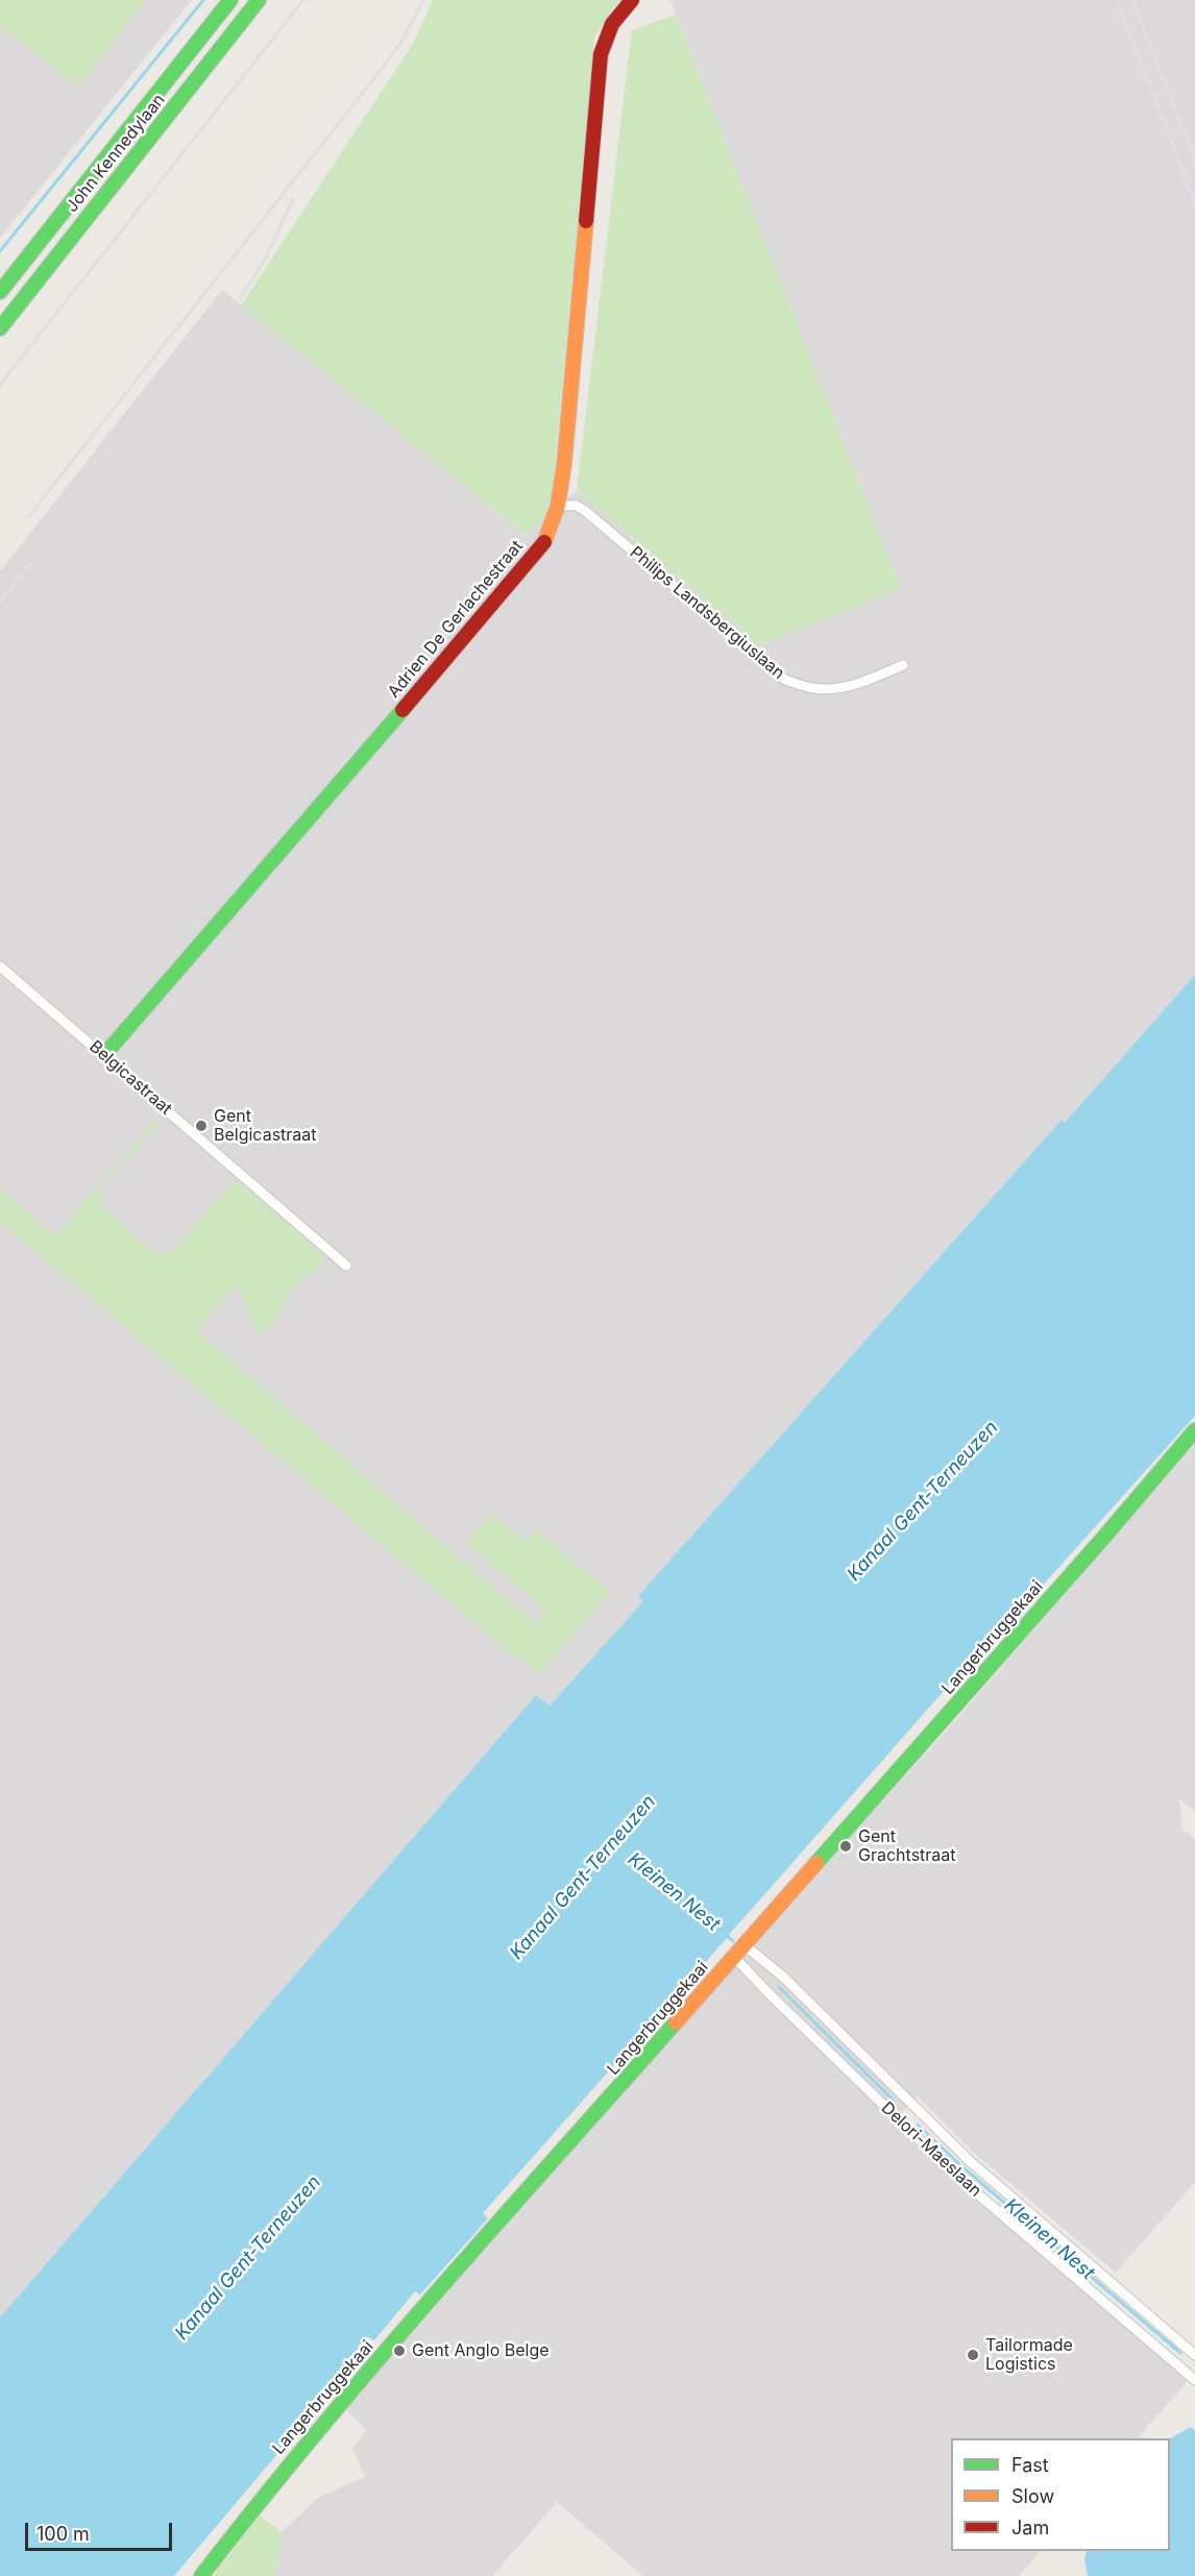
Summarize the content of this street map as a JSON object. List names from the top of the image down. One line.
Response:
{"streets":{"main road":["John Kennedylaan","Adrien De Gerlachestraat","Langerbruggekaai"],"street":["Philips Landsbergiuslaan","Belgicastraat","Delori-Maeslaan"]},"crossings":[["Philips Landsbergiuslaan","Adrien De Gerlachestraat"],["Adrien De Gerlachestraat","Belgicastraat"],["Langerbruggekaai","Delori-Maeslaan"]],"water":["Kanaal Gent-Terneuzen","Kleinen Nest"],"places":["Gent Belgicastraat","Gent Grachtstraat","Gent Anglo Belge","Tailormade Logistics"],"legend":["Fast","Slow","Jam"],"scale_bar":"100 m"}
